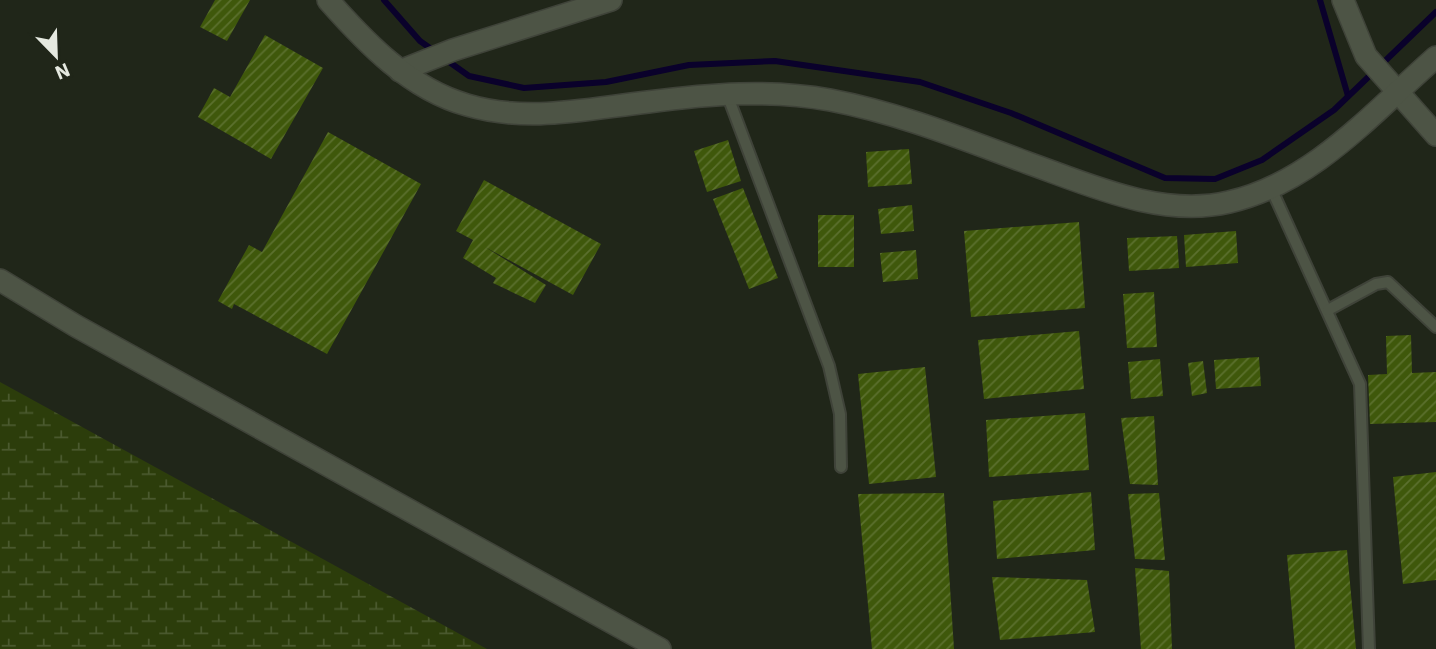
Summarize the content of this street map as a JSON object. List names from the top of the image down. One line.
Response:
{"north":"bottom right"}
